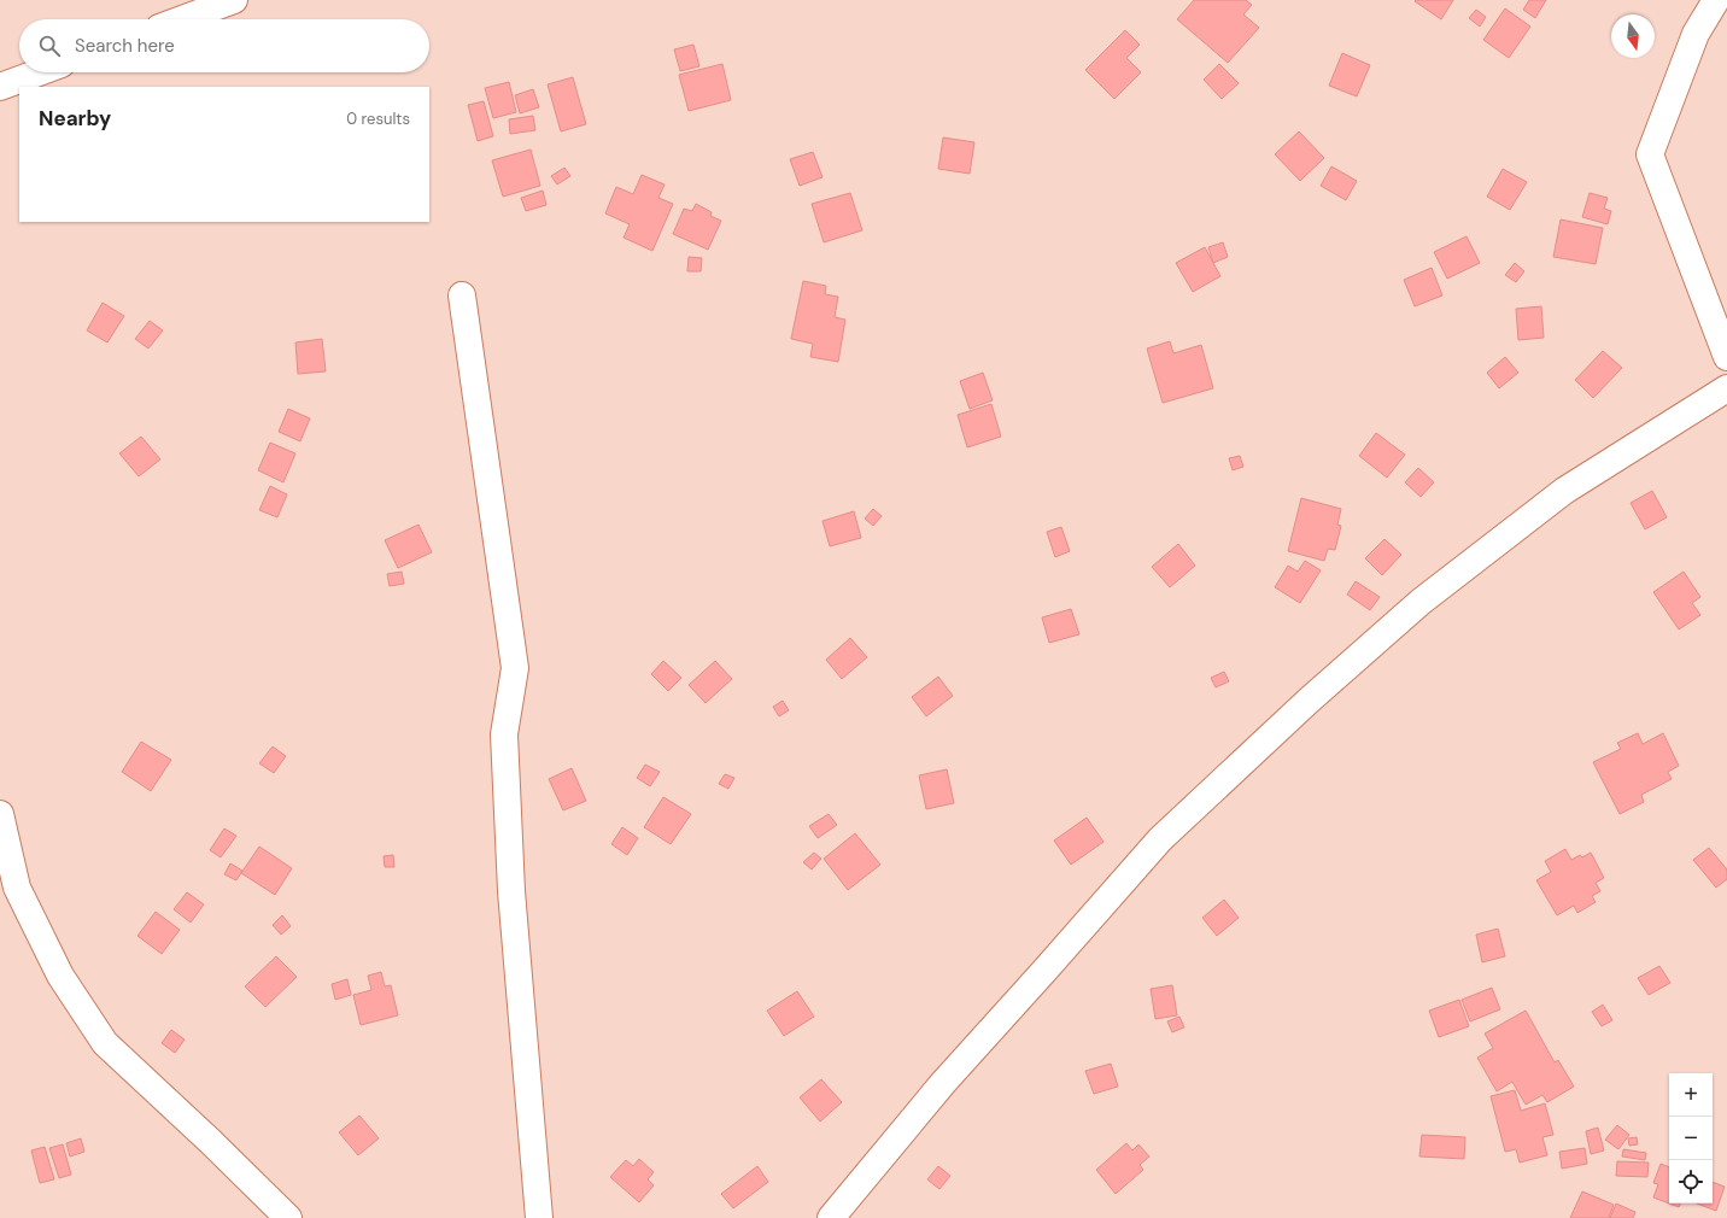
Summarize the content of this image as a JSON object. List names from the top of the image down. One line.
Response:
{"north":"bottom","page":{"search":"Search here","heading":["Nearby","0 results"],"map_buttons":["+","−"]}}
